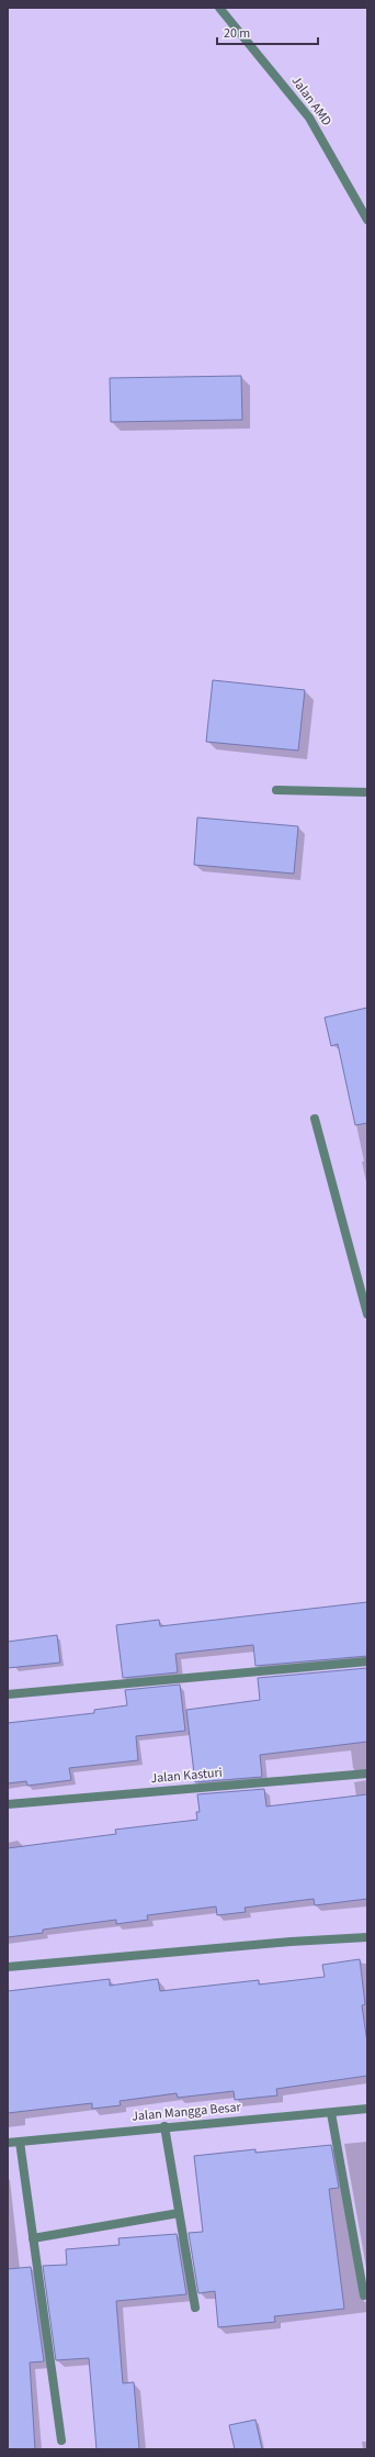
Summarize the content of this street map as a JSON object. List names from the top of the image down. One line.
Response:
{"streets":{"street":["Jalan AMD","Jalan Kasturi","Jalan Mangga Besar"]},"scale_bar":"20 m"}
